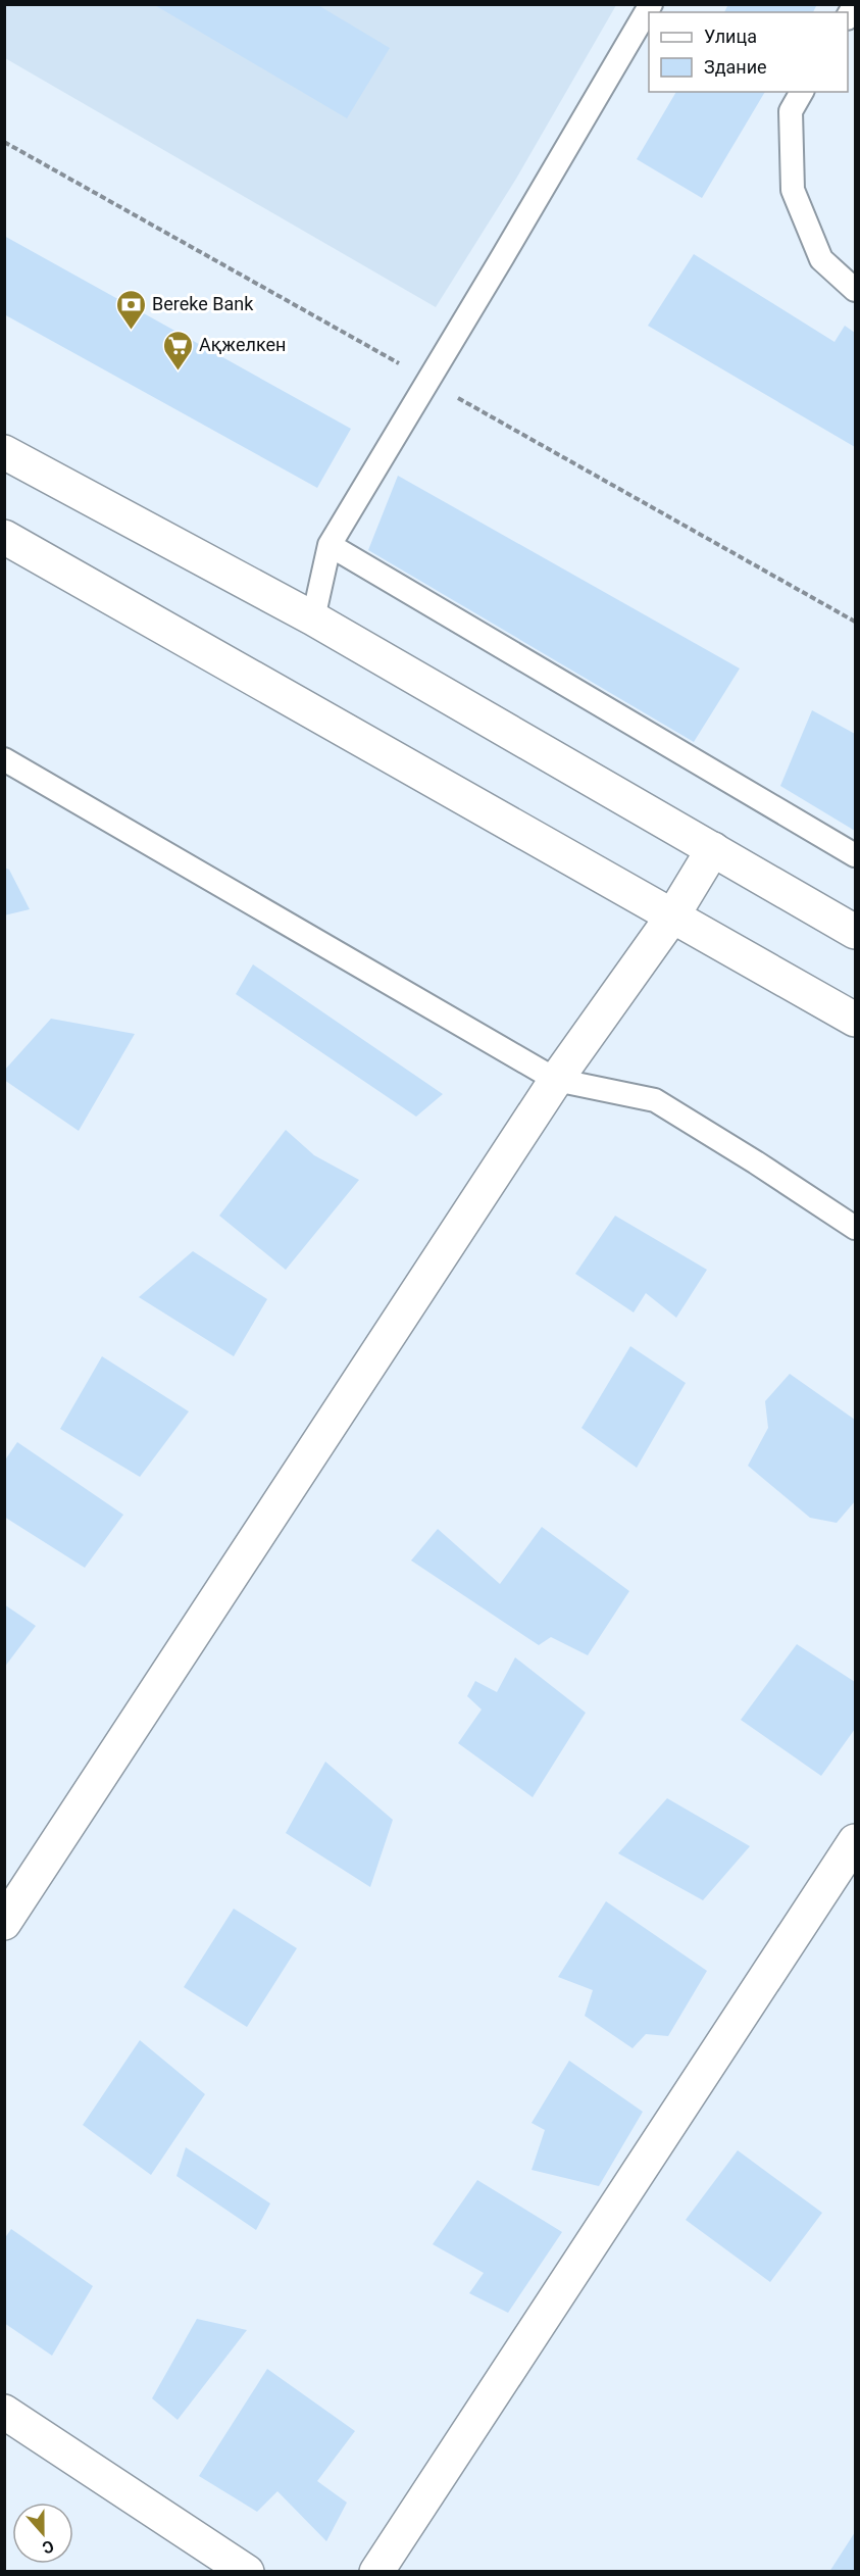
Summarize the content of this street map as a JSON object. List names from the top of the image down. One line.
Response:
{"places":{"bank":["Bereke Bank"],"supermarket":["Ақжелкен"]},"legend":["Улица","Здание"],"north":"bottom"}
